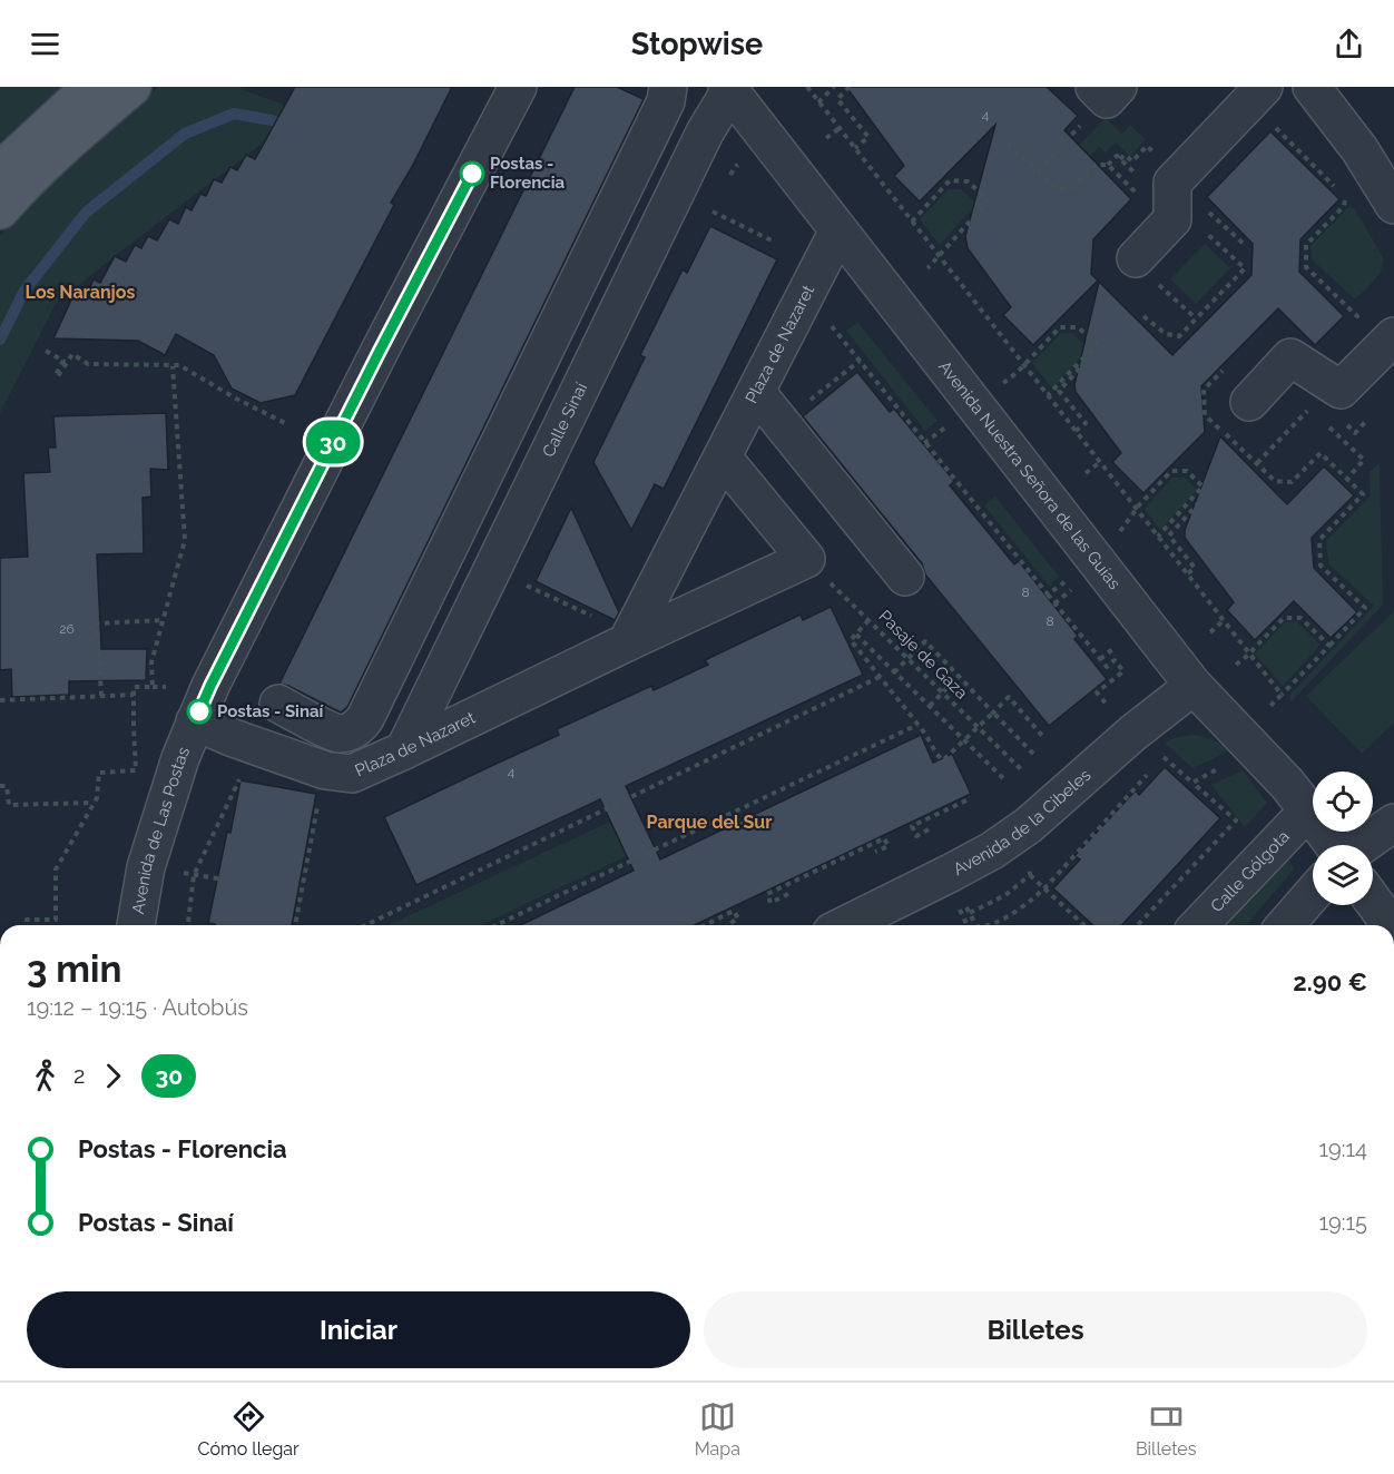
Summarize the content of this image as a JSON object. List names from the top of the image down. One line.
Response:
{"streets":{"street":["Plaza de Nazaret","Calle Sinaí","Avenida Nuestra Señora de las Guías","Avenida de la Cibeles","Avenida de Las Postas","Calle Gólgota"],"path":["Pasaje de Gaza"]},"crossings":[["Plaza de Nazaret","Calle Sinaí"],["Plaza de Nazaret","Avenida Nuestra Señora de las Guías"],["Plaza de Nazaret","Pasaje de Gaza"],["Plaza de Nazaret","Avenida de Las Postas"],["Calle Sinaí","Avenida Nuestra Señora de las Guías"],["Avenida Nuestra Señora de las Guías","Avenida de la Cibeles"],["Avenida Nuestra Señora de las Guías","Calle Gólgota"]],"districts":["Los Naranjos","Parque del Sur"],"places":["Postas - Florencia","Postas - Sinaí"],"lines":["bus line 30"],"house_numbers":["4","8","8","26","4"],"page":{"header":"Stopwise","on_map":"30","heading":["3 min","19:12 – 19:15 · Autobús","2.90 €"],"legs":["2","30"],"list":[{"name":"Postas - Florencia","value":"19:14"},{"name":"Postas - Sinaí","value":"19:15"}],"buttons":["Iniciar","Billetes"],"tabs":["Cómo llegar","Mapa","Billetes"]}}
